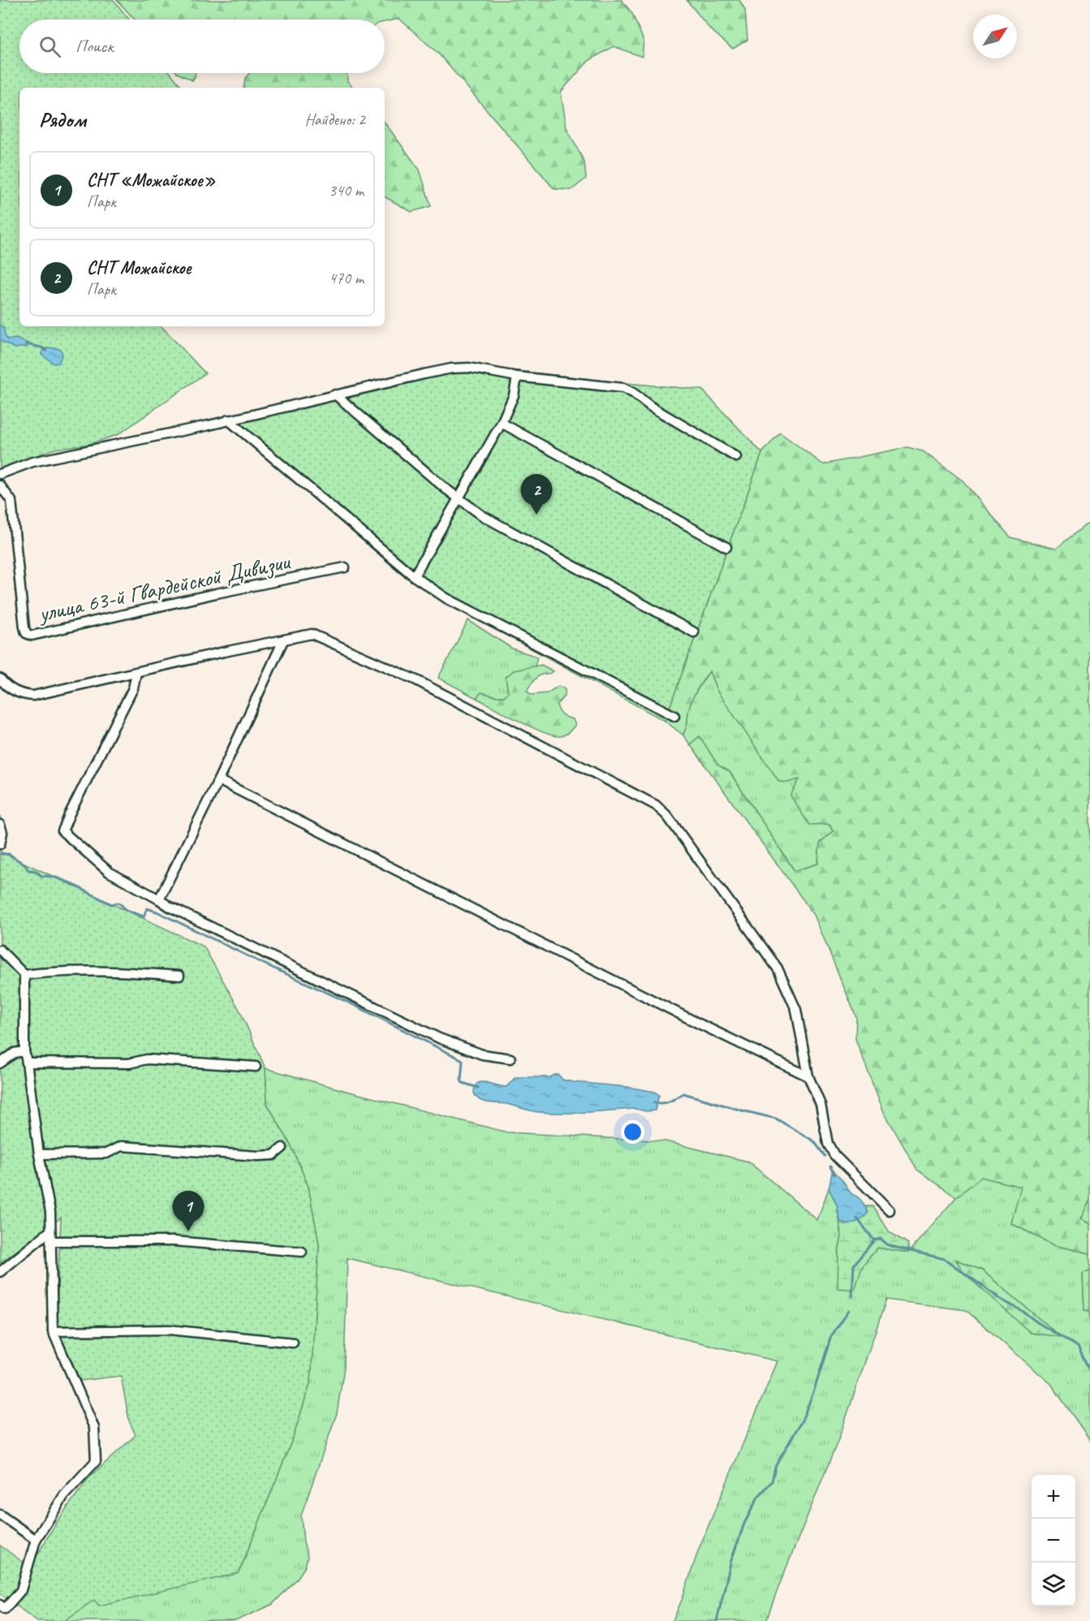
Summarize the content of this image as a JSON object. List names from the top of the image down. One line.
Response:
{"streets":{"street":["улица 63-й Гвардейской Дивизии"]},"north":"top right","page":{"search":"Поиск","heading":["Рядом","Найдено: 2"],"list":[{"mark":"1","name":"СНТ «Можайское»","note":"Парк","value":"340 m"},{"mark":"2","name":"СНТ Можайское","note":"Парк","value":"470 m"}],"pins":["2","1"],"map_buttons":["+","−"]}}
